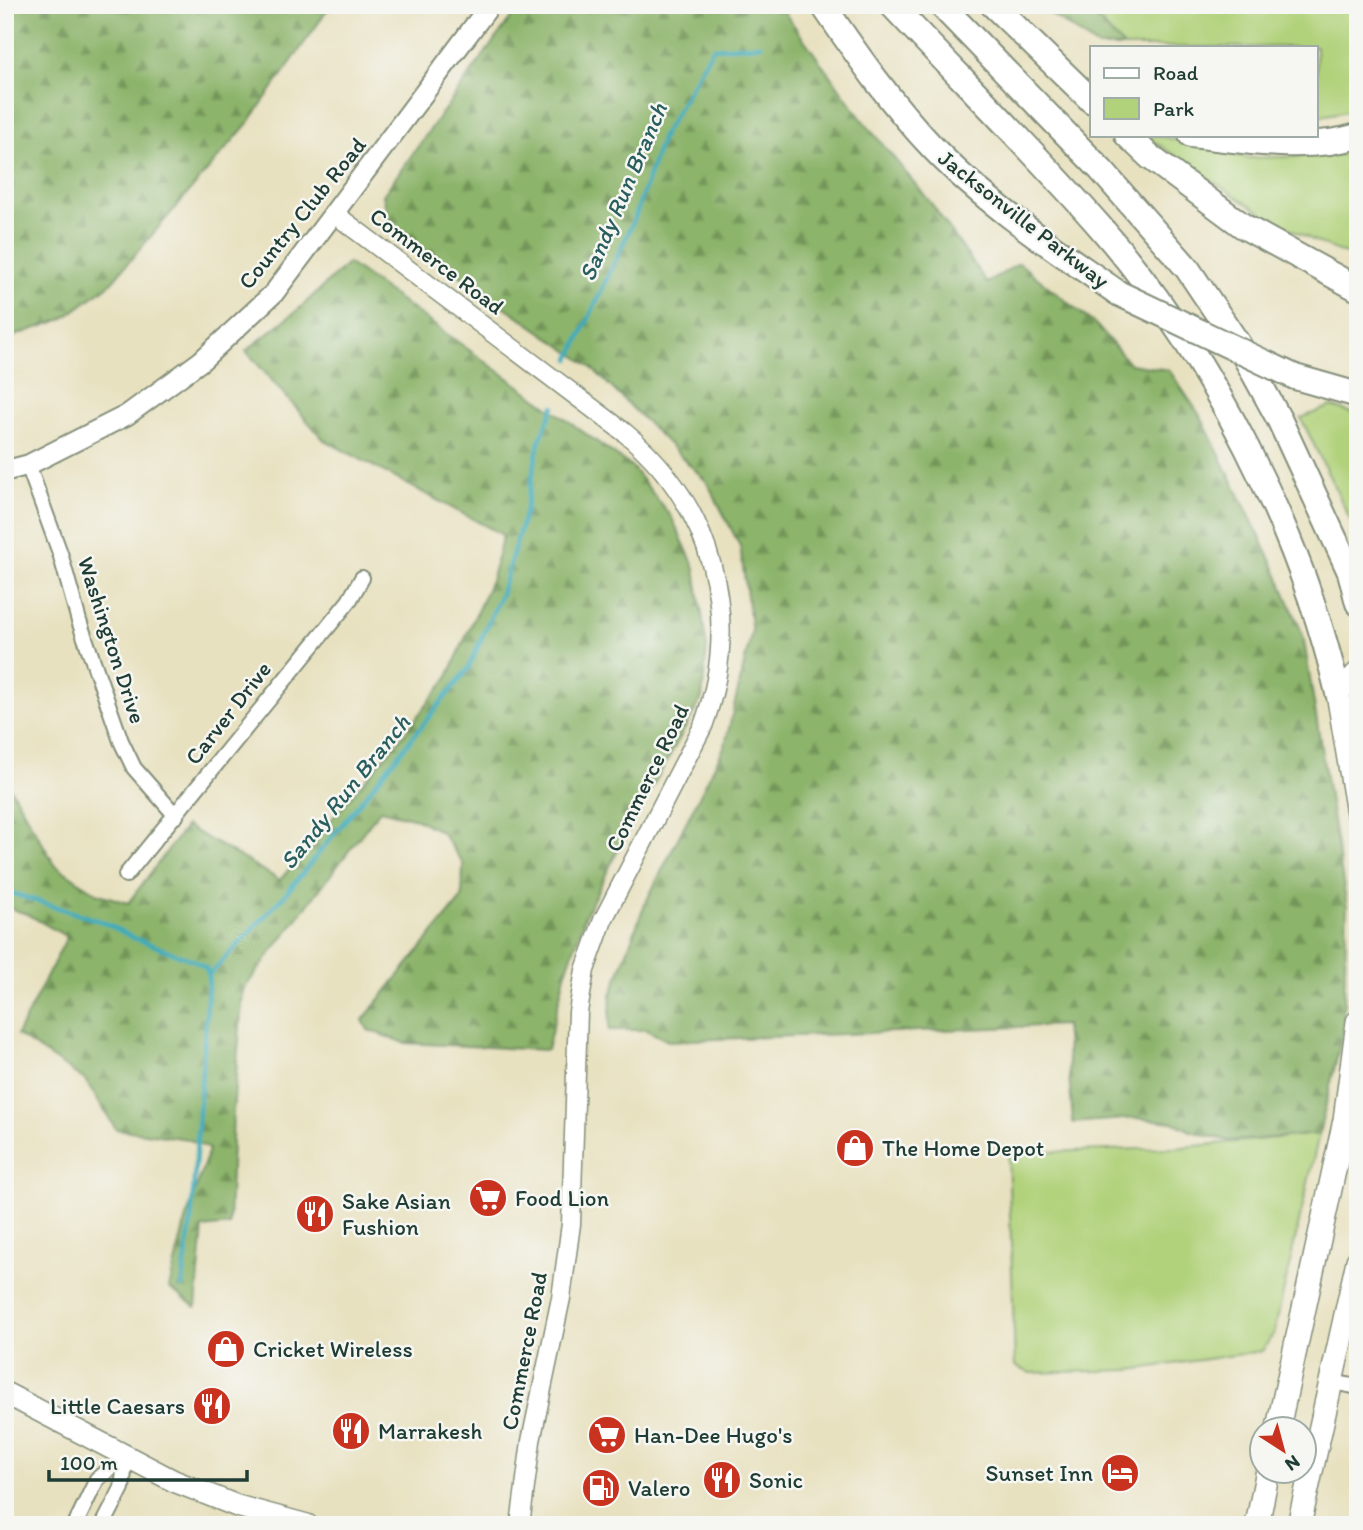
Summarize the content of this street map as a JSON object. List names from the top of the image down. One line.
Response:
{"streets":{"highway":["Jacksonville Parkway"],"main road":["Country Club Road"],"street":["Commerce Road","Washington Drive","Carver Drive"]},"crossings":[["Country Club Road","Commerce Road"],["Country Club Road","Washington Drive"],["Washington Drive","Carver Drive"]],"water":["Sandy Run Branch"],"places":{"shop":["The Home Depot","Cricket Wireless"],"supermarket":["Food Lion","Han-Dee Hugo's"],"restaurant":["Sake Asian Fushion","Little Caesars","Marrakesh","Sonic"],"hotel":["Sunset Inn"],"fuel station":["Valero"]},"legend":["Road","Park"],"scale_bar":"100 m","north":"bottom right"}
